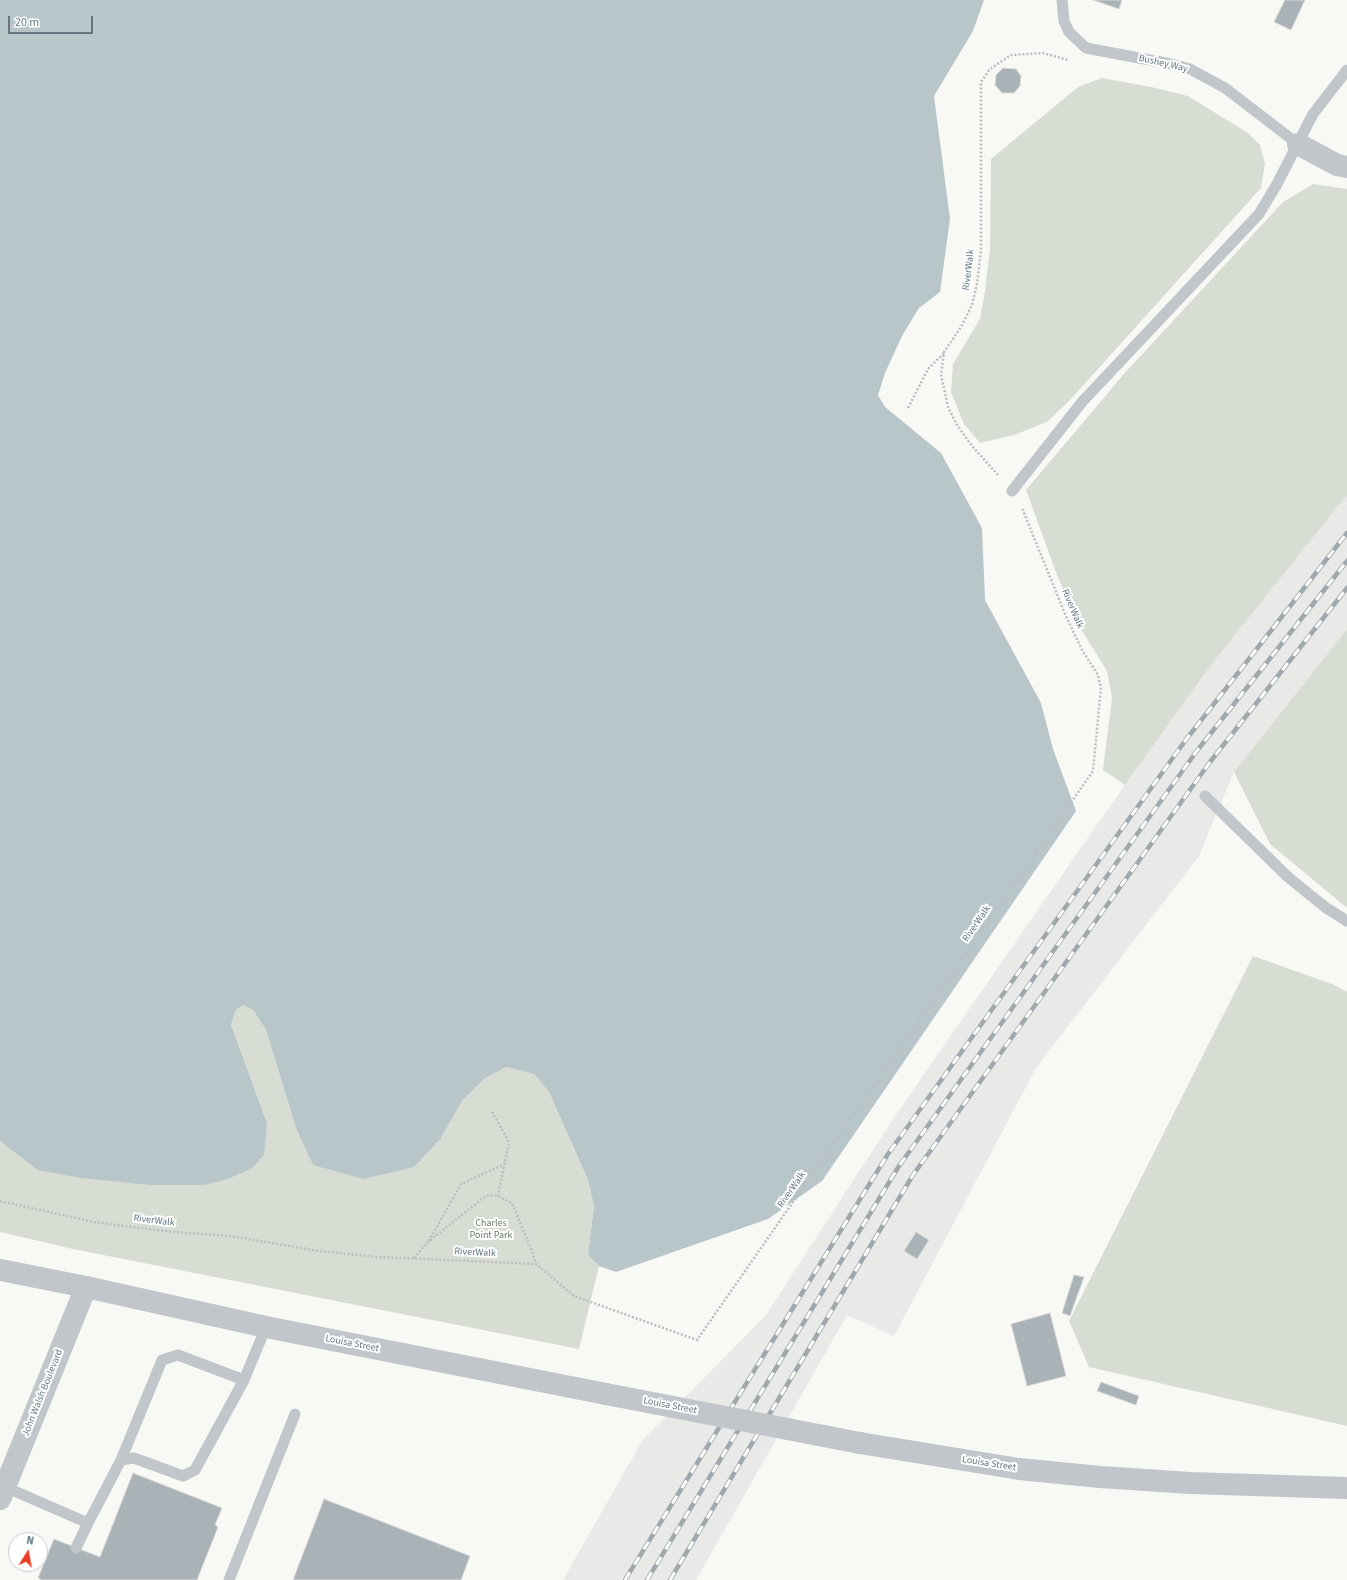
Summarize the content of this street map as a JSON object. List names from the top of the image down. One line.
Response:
{"streets":{"street":["Louisa Street","John Walsh Boulevard"],"lane":["Bushey Way"],"path":["RiverWalk"]},"crossings":[["Louisa Street","John Walsh Boulevard"]],"parks":["Charles Point Park"],"scale_bar":"20 m","north":"top"}
